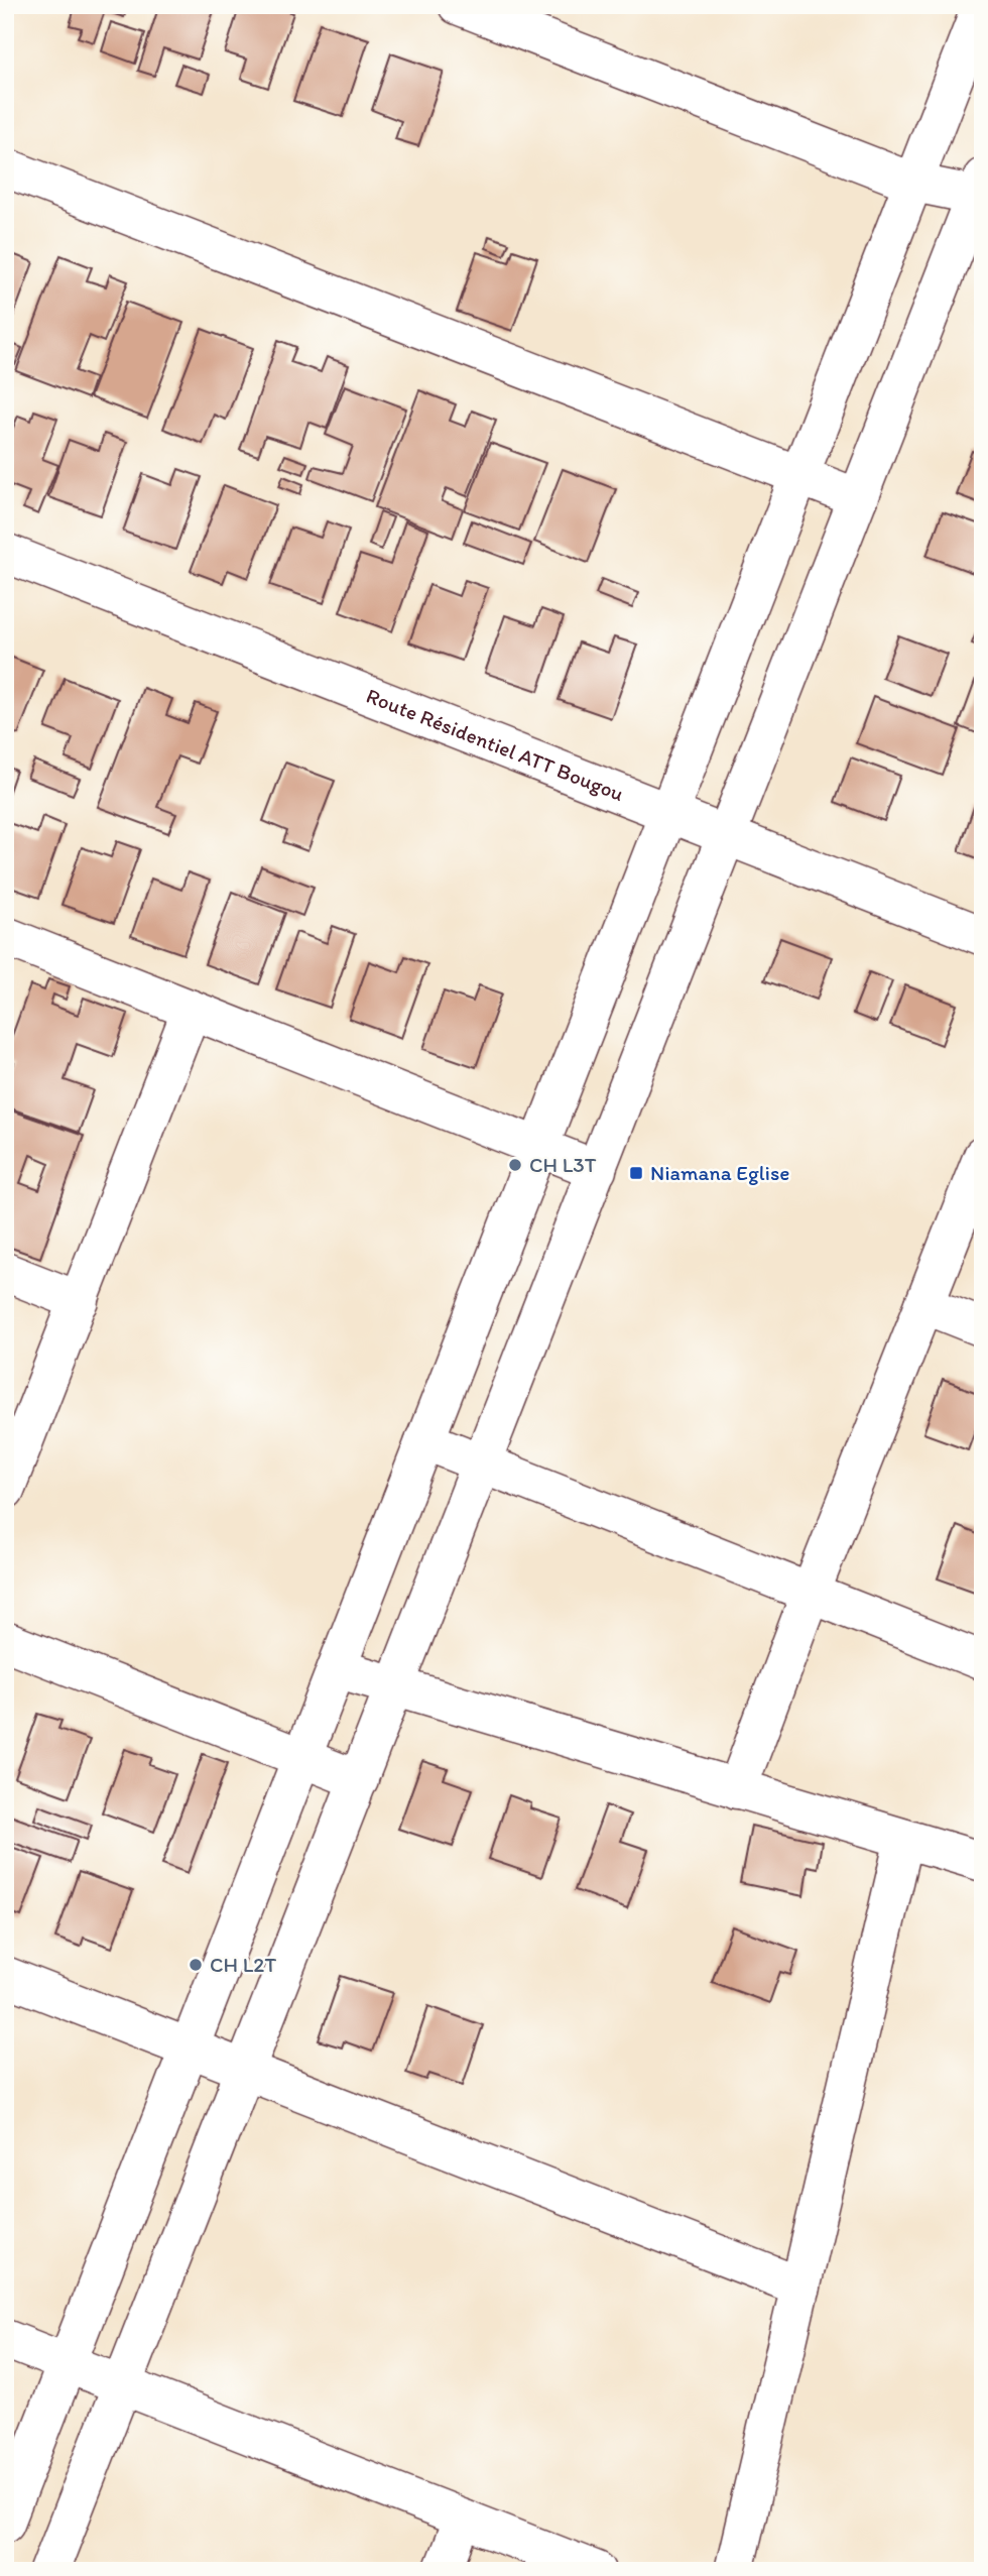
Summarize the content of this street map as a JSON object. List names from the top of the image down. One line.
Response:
{"streets":{"street":["Route Résidentiel ATT Bougou"]},"places":{"other":["CH L3T","CH L2T"],"transit":["Niamana Eglise"]}}
